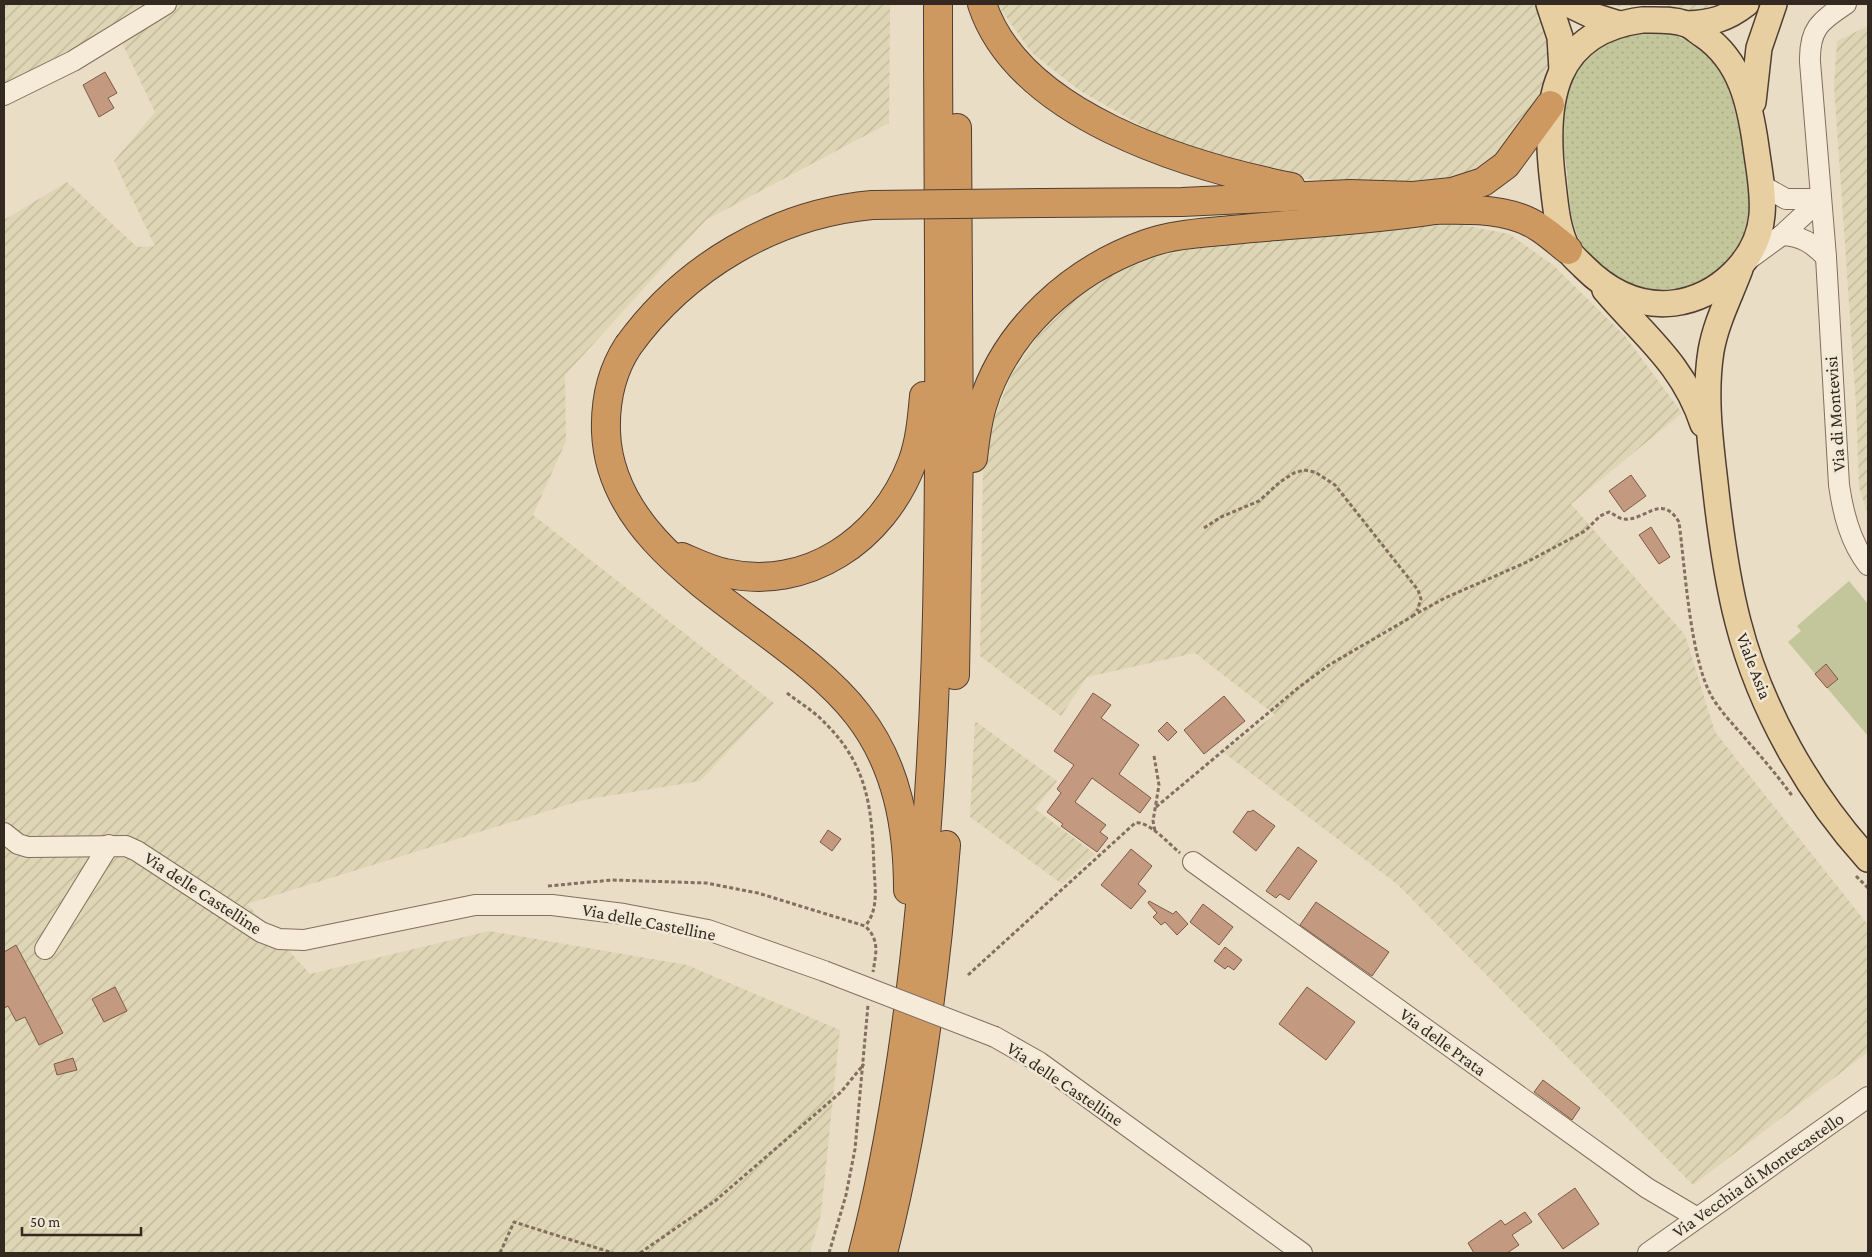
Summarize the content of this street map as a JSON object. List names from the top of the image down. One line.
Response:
{"streets":{"main road":["Viale Asia"],"street":["Via di Montevisi","Via delle Castelline","Via delle Prata","Via Vecchia di Montecastello"]},"crossings":[["Via delle Prata","Via Vecchia di Montecastello"]],"scale_bar":"50 m"}
